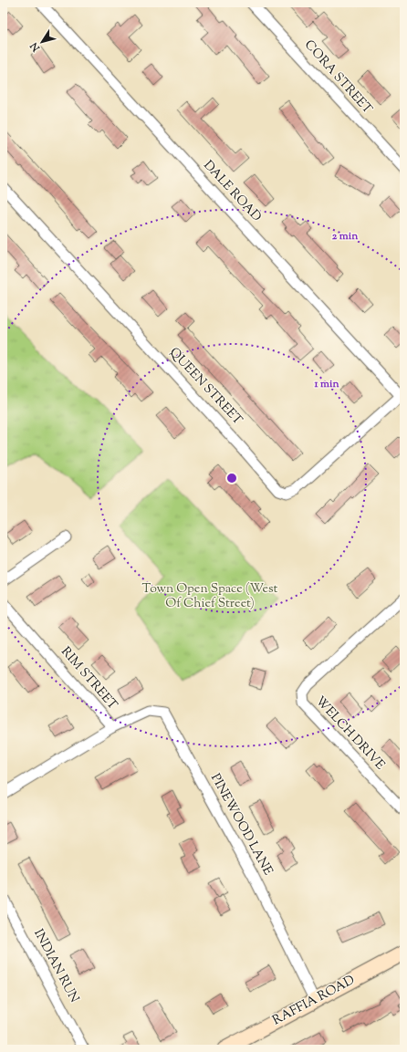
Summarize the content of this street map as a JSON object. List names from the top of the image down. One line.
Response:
{"streets":{"main road":["RAFFIA ROAD"],"street":["CORA STREET","DALE ROAD","QUEEN STREET","RIM STREET","WELCH DRIVE","PINEWOOD LANE","INDIAN RUN"]},"crossings":[["DALE ROAD","QUEEN STREET"],["RIM STREET","PINEWOOD LANE"],["PINEWOOD LANE","RAFFIA ROAD"]],"parks":["Town Open Space (West Of Chief Street)"],"north":"bottom left","rings":["2 min","1 min"]}
